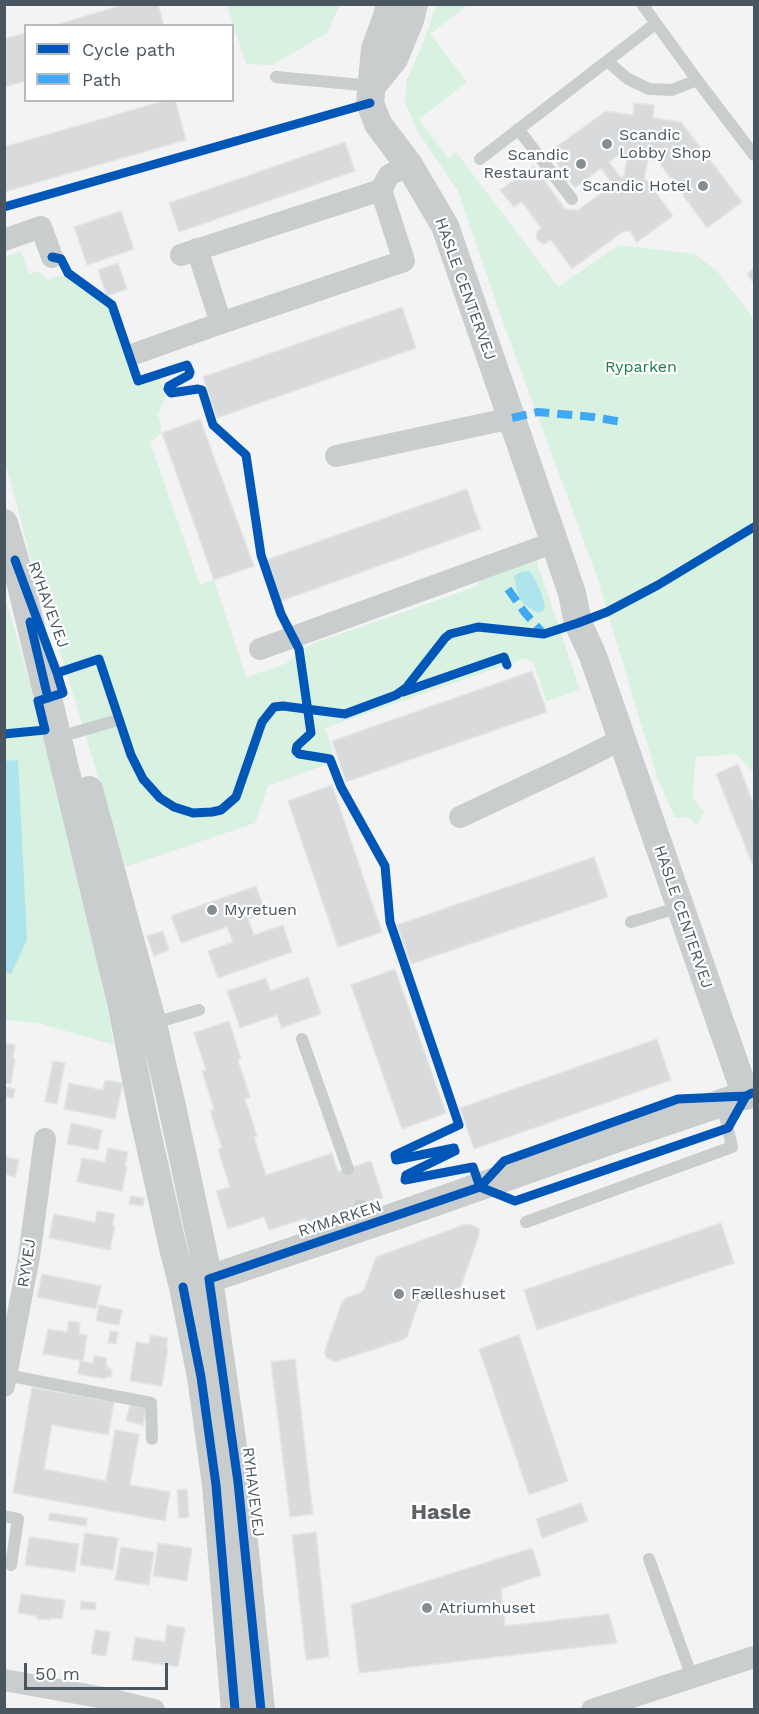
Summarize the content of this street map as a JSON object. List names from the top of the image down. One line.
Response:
{"streets":{"street":["HASLE CENTERVEJ","RYHAVEVEJ","RYMARKEN","RYVEJ"]},"crossings":[["HASLE CENTERVEJ","RYMARKEN"],["RYHAVEVEJ","RYMARKEN"]],"districts":["Hasle"],"parks":["Ryparken"],"places":["Scandic Lobby Shop","Scandic Restaurant","Scandic Hotel","Myretuen","Fælleshuset","Atriumhuset"],"legend":["Cycle path","Path"],"scale_bar":"50 m"}
